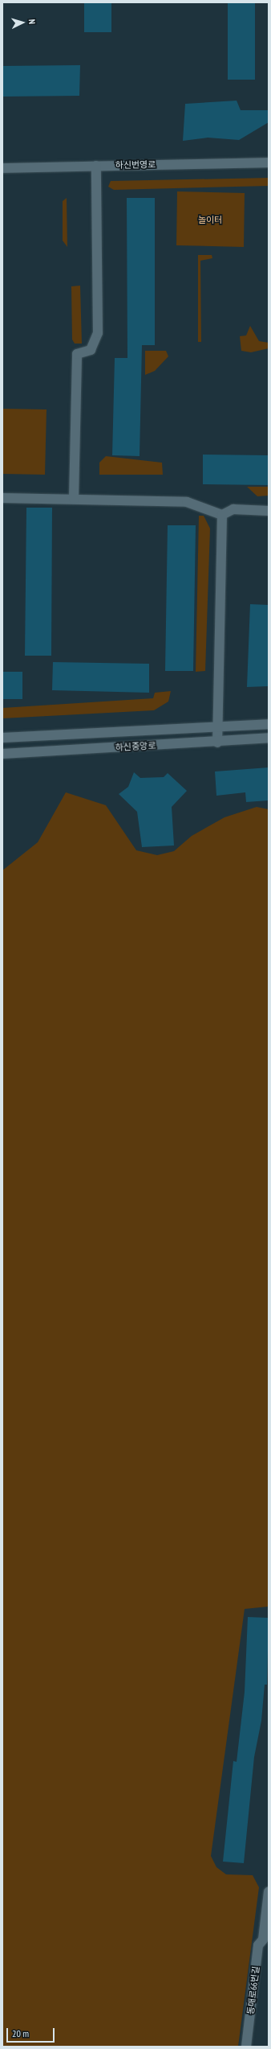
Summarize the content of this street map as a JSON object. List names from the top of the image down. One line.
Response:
{"streets":{"street":["하신번영로","하신중앙로","동매로66번길"]},"parks":["놀이터"],"scale_bar":"20 m","north":"right"}
